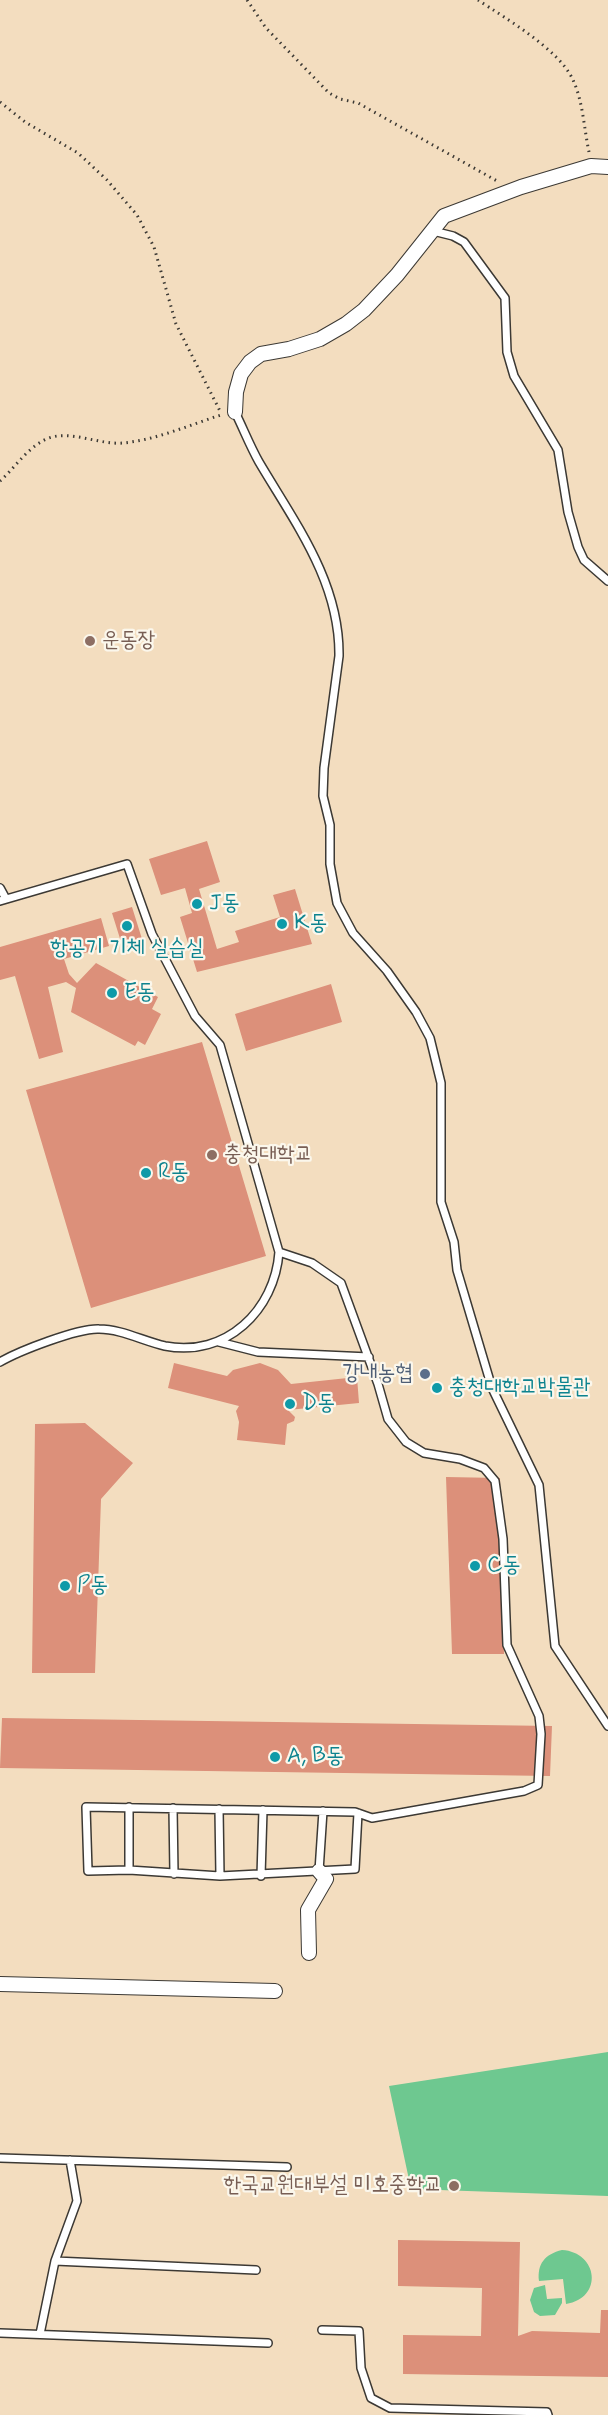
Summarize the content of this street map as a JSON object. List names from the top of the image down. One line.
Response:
{"places":["운동장","J동","K동","항공기 기체 실습실","E동","충청대학교","R동","강내농협","충청대학교박물관","D동","C동","P동","A, B동","한국교원대부설 미호중학교"]}
